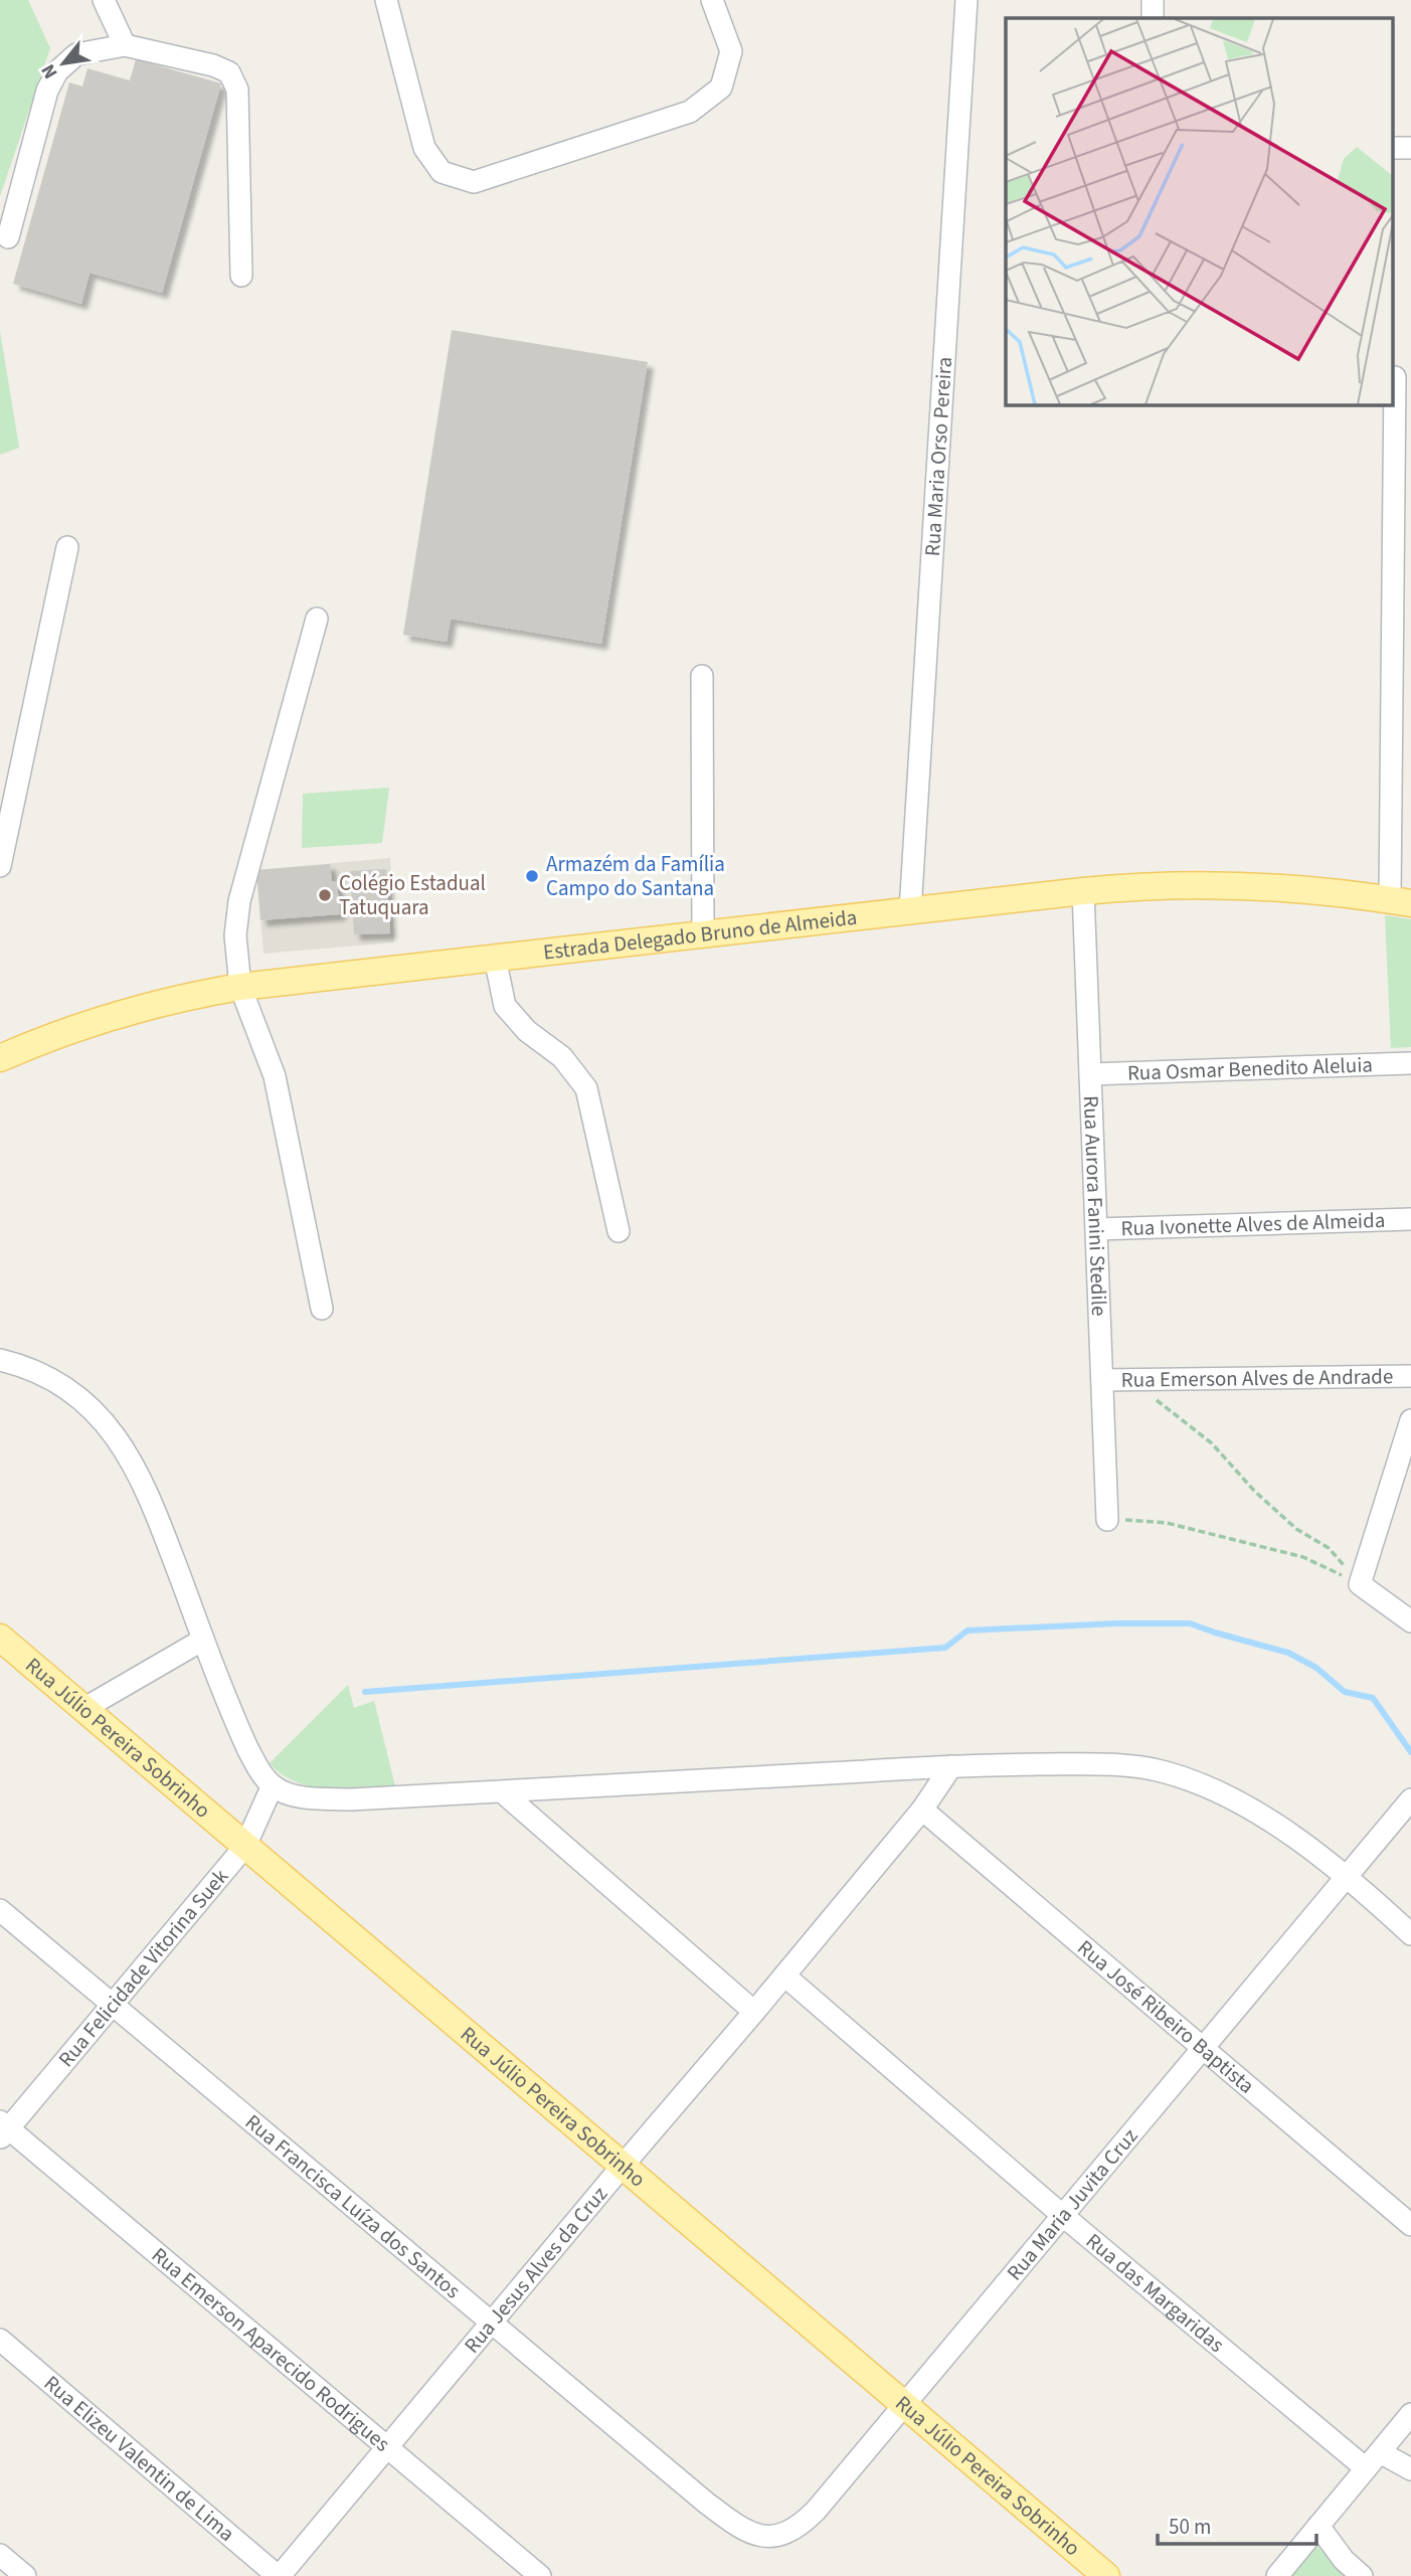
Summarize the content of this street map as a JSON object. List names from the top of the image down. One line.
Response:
{"streets":{"main road":["Estrada Delegado Bruno de Almeida","Rua Júlio Pereira Sobrinho"],"street":["Rua Maria Orso Pereira","Rua Osmar Benedito Aleluia","Rua Aurora Fanini Stedile","Rua Ivonette Alves de Almeida","Rua Emerson Alves de Andrade","Rua Felicidade Vitorina Suek","Rua José Ribeiro Baptista","Rua Maria Juvita Cruz","Rua Francisca Luíza dos Santos","Rua Jesus Alves da Cruz","Rua das Margaridas","Rua Emerson Aparecido Rodrigues","Rua Elizeu Valentin de Lima"]},"crossings":[["Rua Maria Orso Pereira","Estrada Delegado Bruno de Almeida"],["Estrada Delegado Bruno de Almeida","Rua Aurora Fanini Stedile"],["Rua Osmar Benedito Aleluia","Rua Aurora Fanini Stedile"],["Rua Aurora Fanini Stedile","Rua Ivonette Alves de Almeida"],["Rua Aurora Fanini Stedile","Rua Emerson Alves de Andrade"],["Rua Júlio Pereira Sobrinho","Rua Felicidade Vitorina Suek"],["Rua Júlio Pereira Sobrinho","Rua Maria Juvita Cruz"],["Rua Júlio Pereira Sobrinho","Rua Jesus Alves da Cruz"],["Rua Felicidade Vitorina Suek","Rua Francisca Luíza dos Santos"],["Rua Felicidade Vitorina Suek","Rua Emerson Aparecido Rodrigues"],["Rua José Ribeiro Baptista","Rua Maria Juvita Cruz"],["Rua José Ribeiro Baptista","Rua Jesus Alves da Cruz"],["Rua Maria Juvita Cruz","Rua Francisca Luíza dos Santos"],["Rua Maria Juvita Cruz","Rua das Margaridas"],["Rua Francisca Luíza dos Santos","Rua Jesus Alves da Cruz"],["Rua Jesus Alves da Cruz","Rua das Margaridas"],["Rua Jesus Alves da Cruz","Rua Emerson Aparecido Rodrigues"],["Rua Jesus Alves da Cruz","Rua Elizeu Valentin de Lima"]],"places":["Armazém da Família Campo do Santana","Colégio Estadual Tatuquara"],"scale_bar":"50 m","north":"bottom left"}
